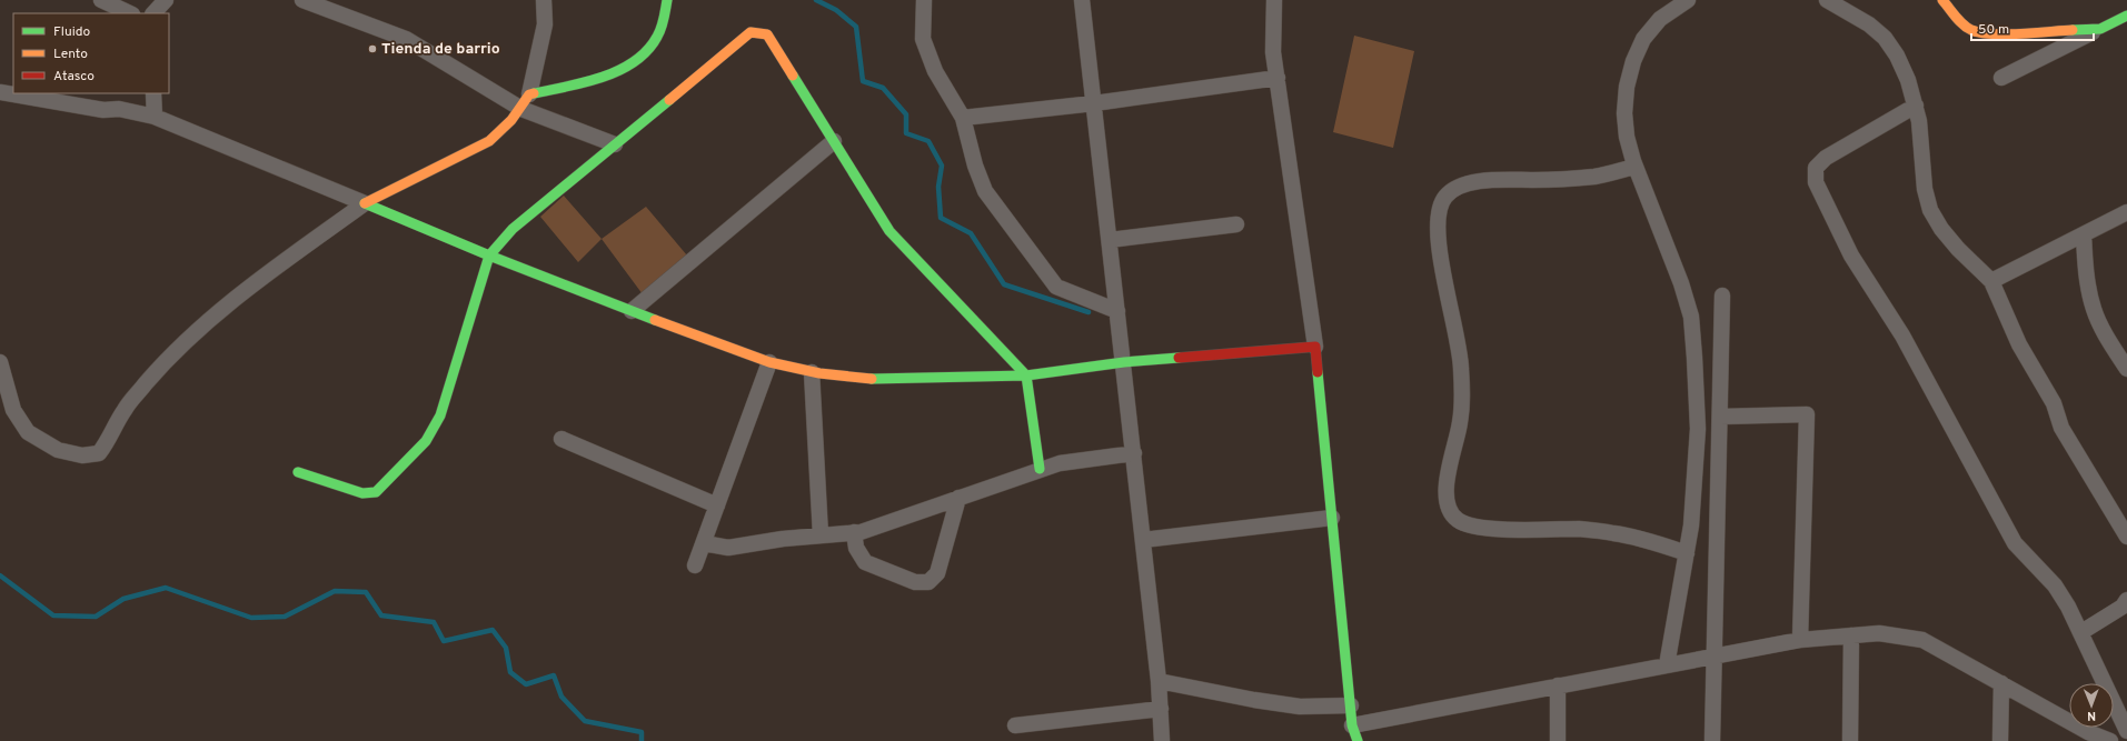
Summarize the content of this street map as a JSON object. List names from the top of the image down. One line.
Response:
{"places":["Tienda de barrio"],"legend":["Fluido","Lento","Atasco"],"scale_bar":"50 m","north":"bottom"}
